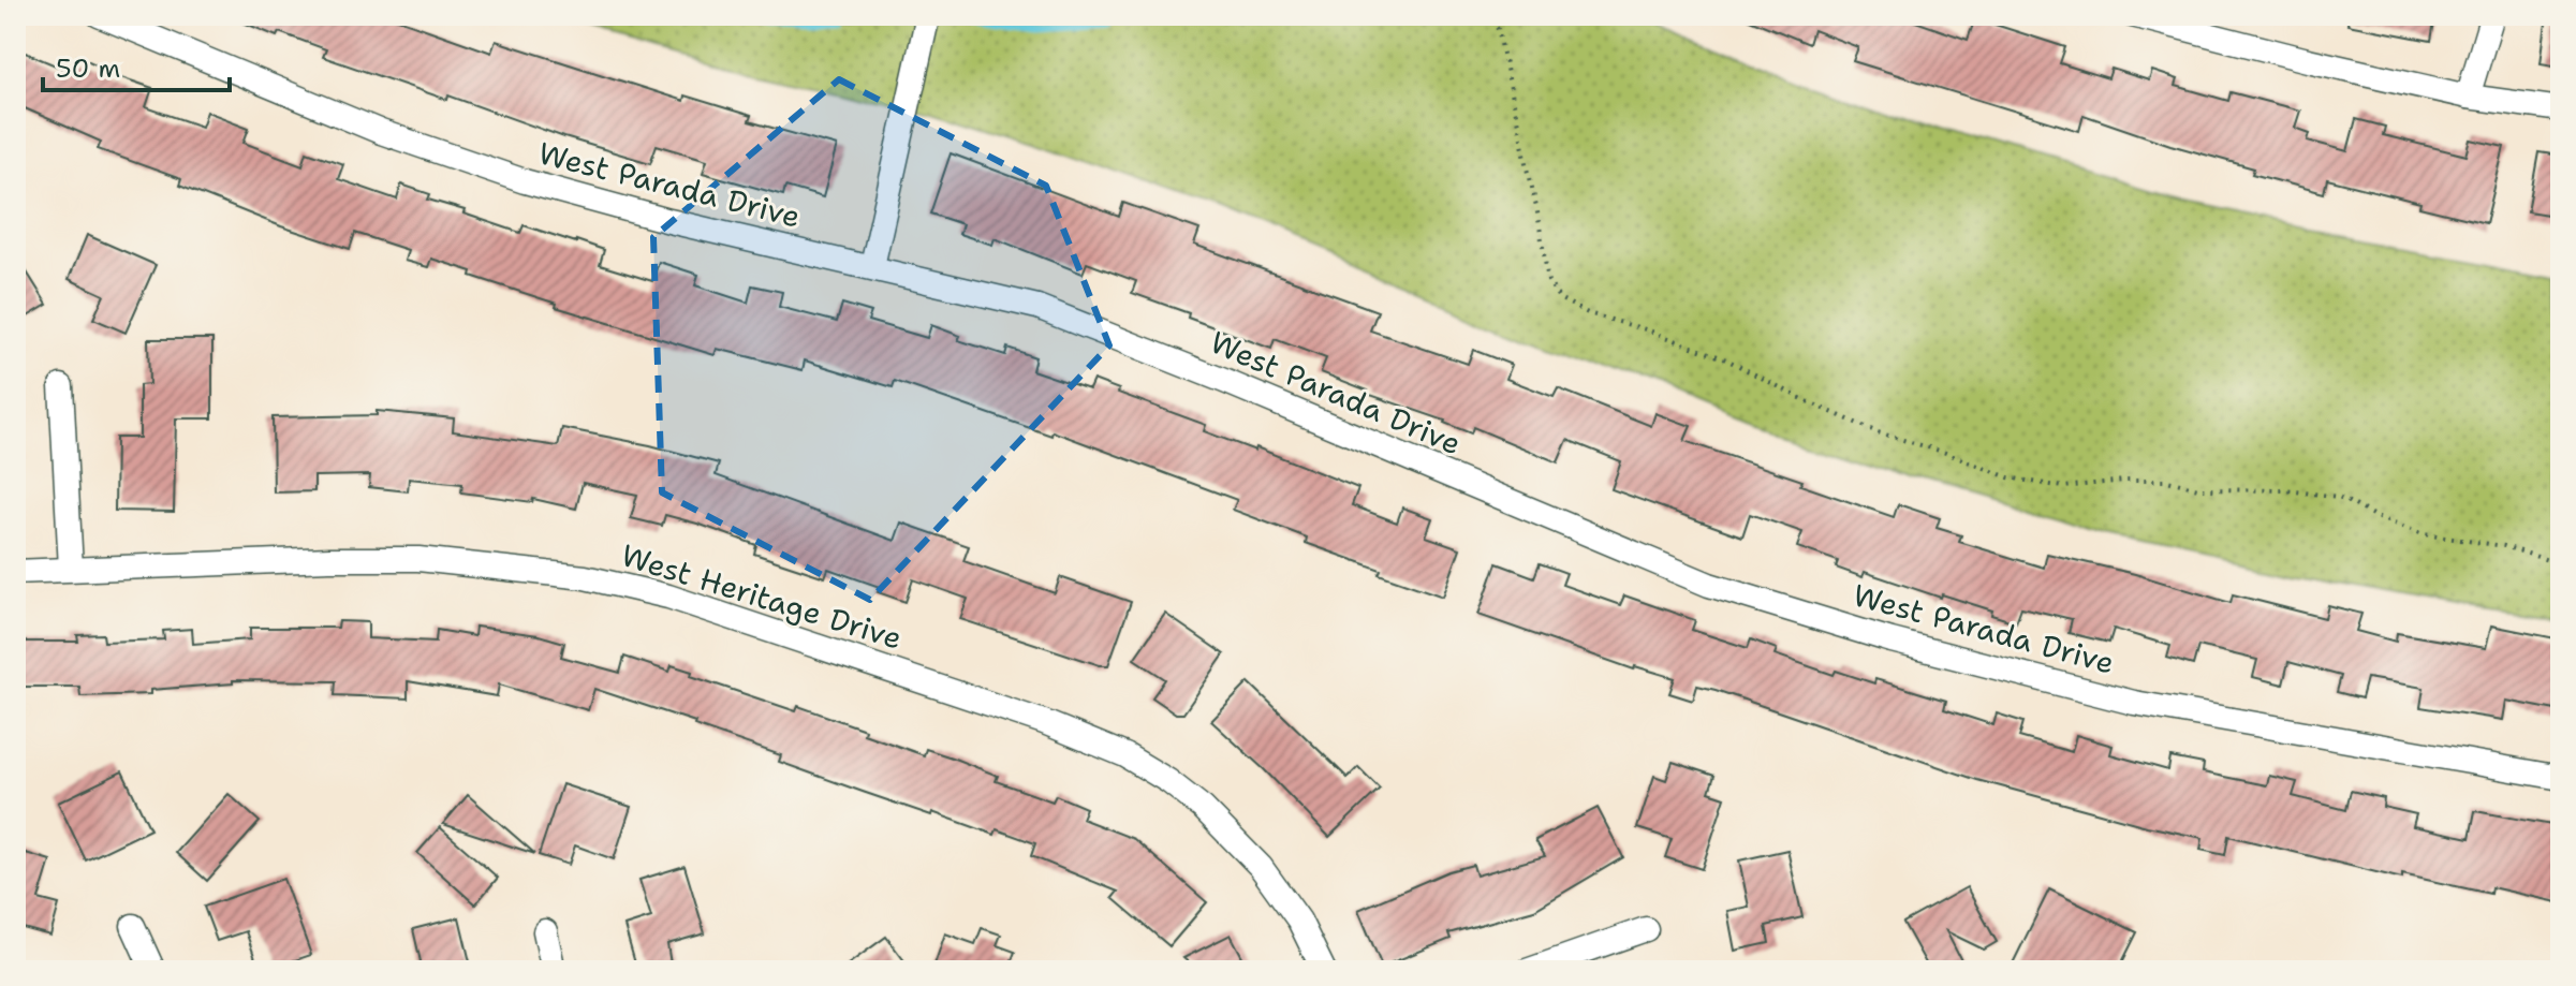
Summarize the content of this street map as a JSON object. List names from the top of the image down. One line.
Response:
{"streets":{"street":["West Parada Drive","West Heritage Drive"]},"scale_bar":"50 m"}
